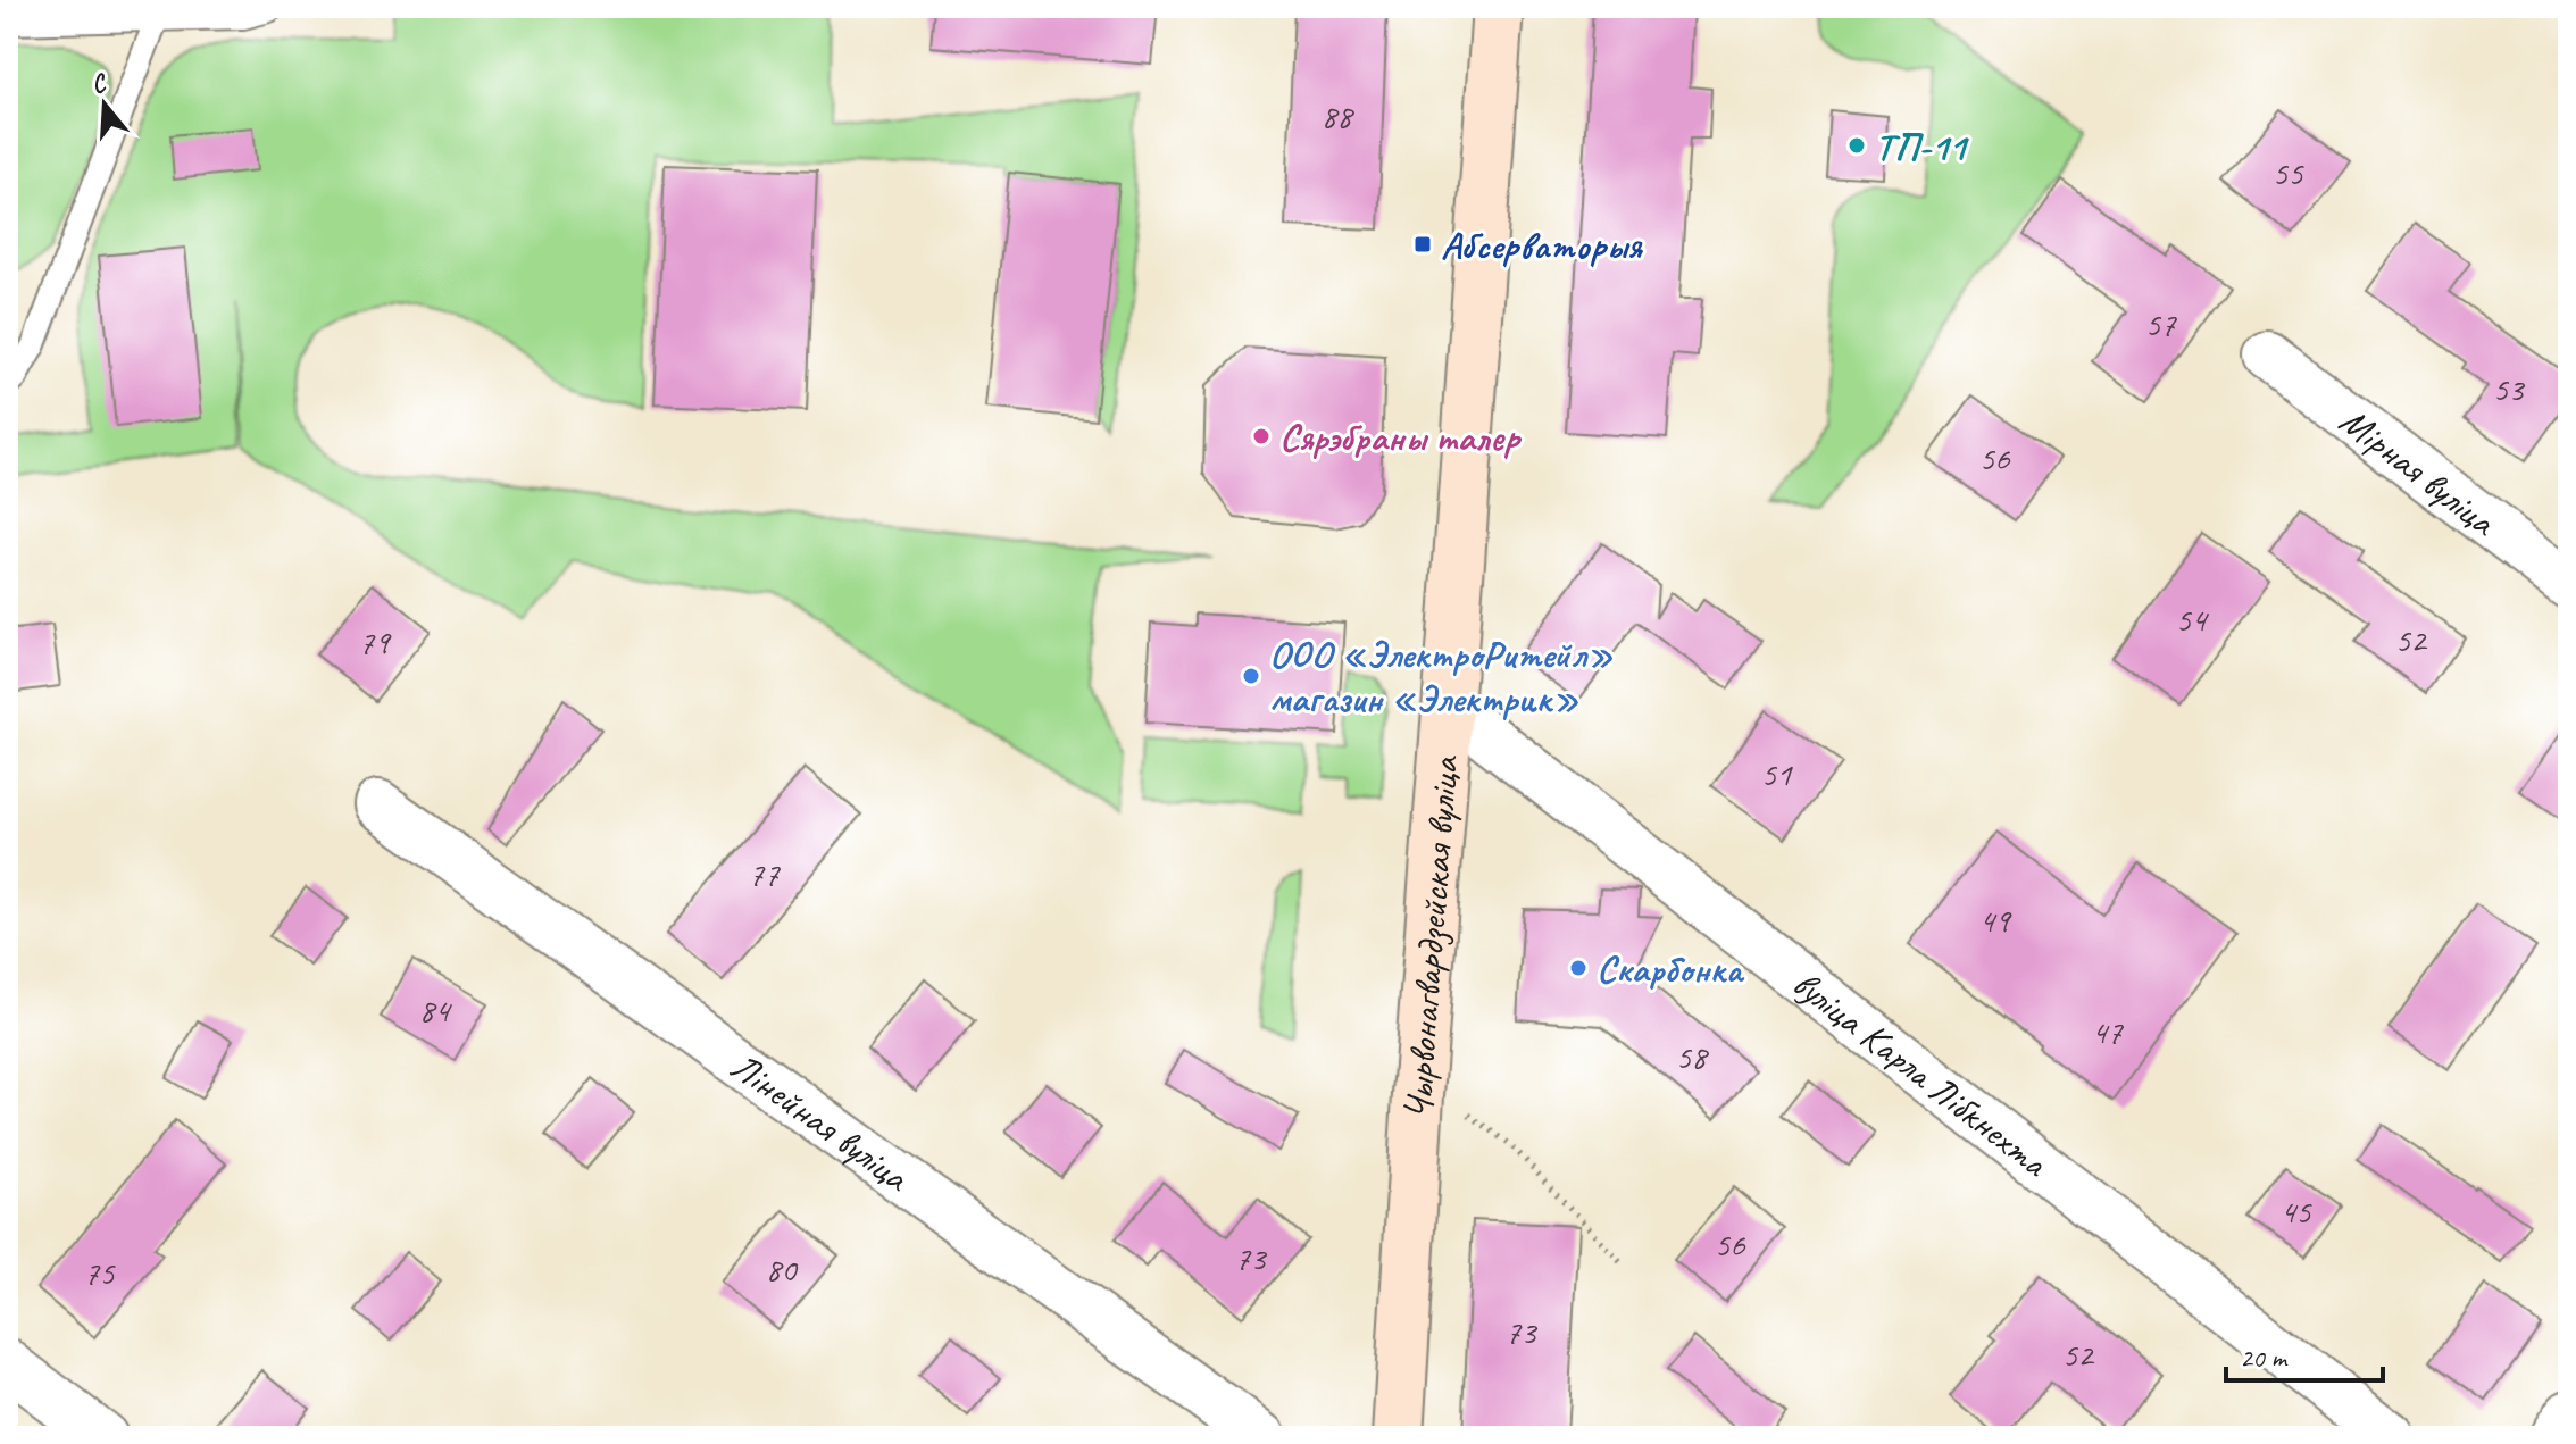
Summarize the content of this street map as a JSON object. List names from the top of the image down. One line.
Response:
{"streets":{"main road":["Чырвонагвардзейская вуліца"],"street":["Мірная вуліца","вуліца Карла Лібкнехта","Лінейная вуліца"]},"crossings":[["Чырвонагвардзейская вуліца","вуліца Карла Лібкнехта"]],"places":{"other":["ТП-11","Сярэбраны талер","ООО «ЭлектроРитейл» магазин «Электрик»","Скарбонка"],"transit":["Абсерваторыя"]},"house_numbers":["88","55","57","53","56","54","52","79","51","77","49","84","47","58","45","56","73","80","75","73","52"],"scale_bar":"20 m","north":"top"}
